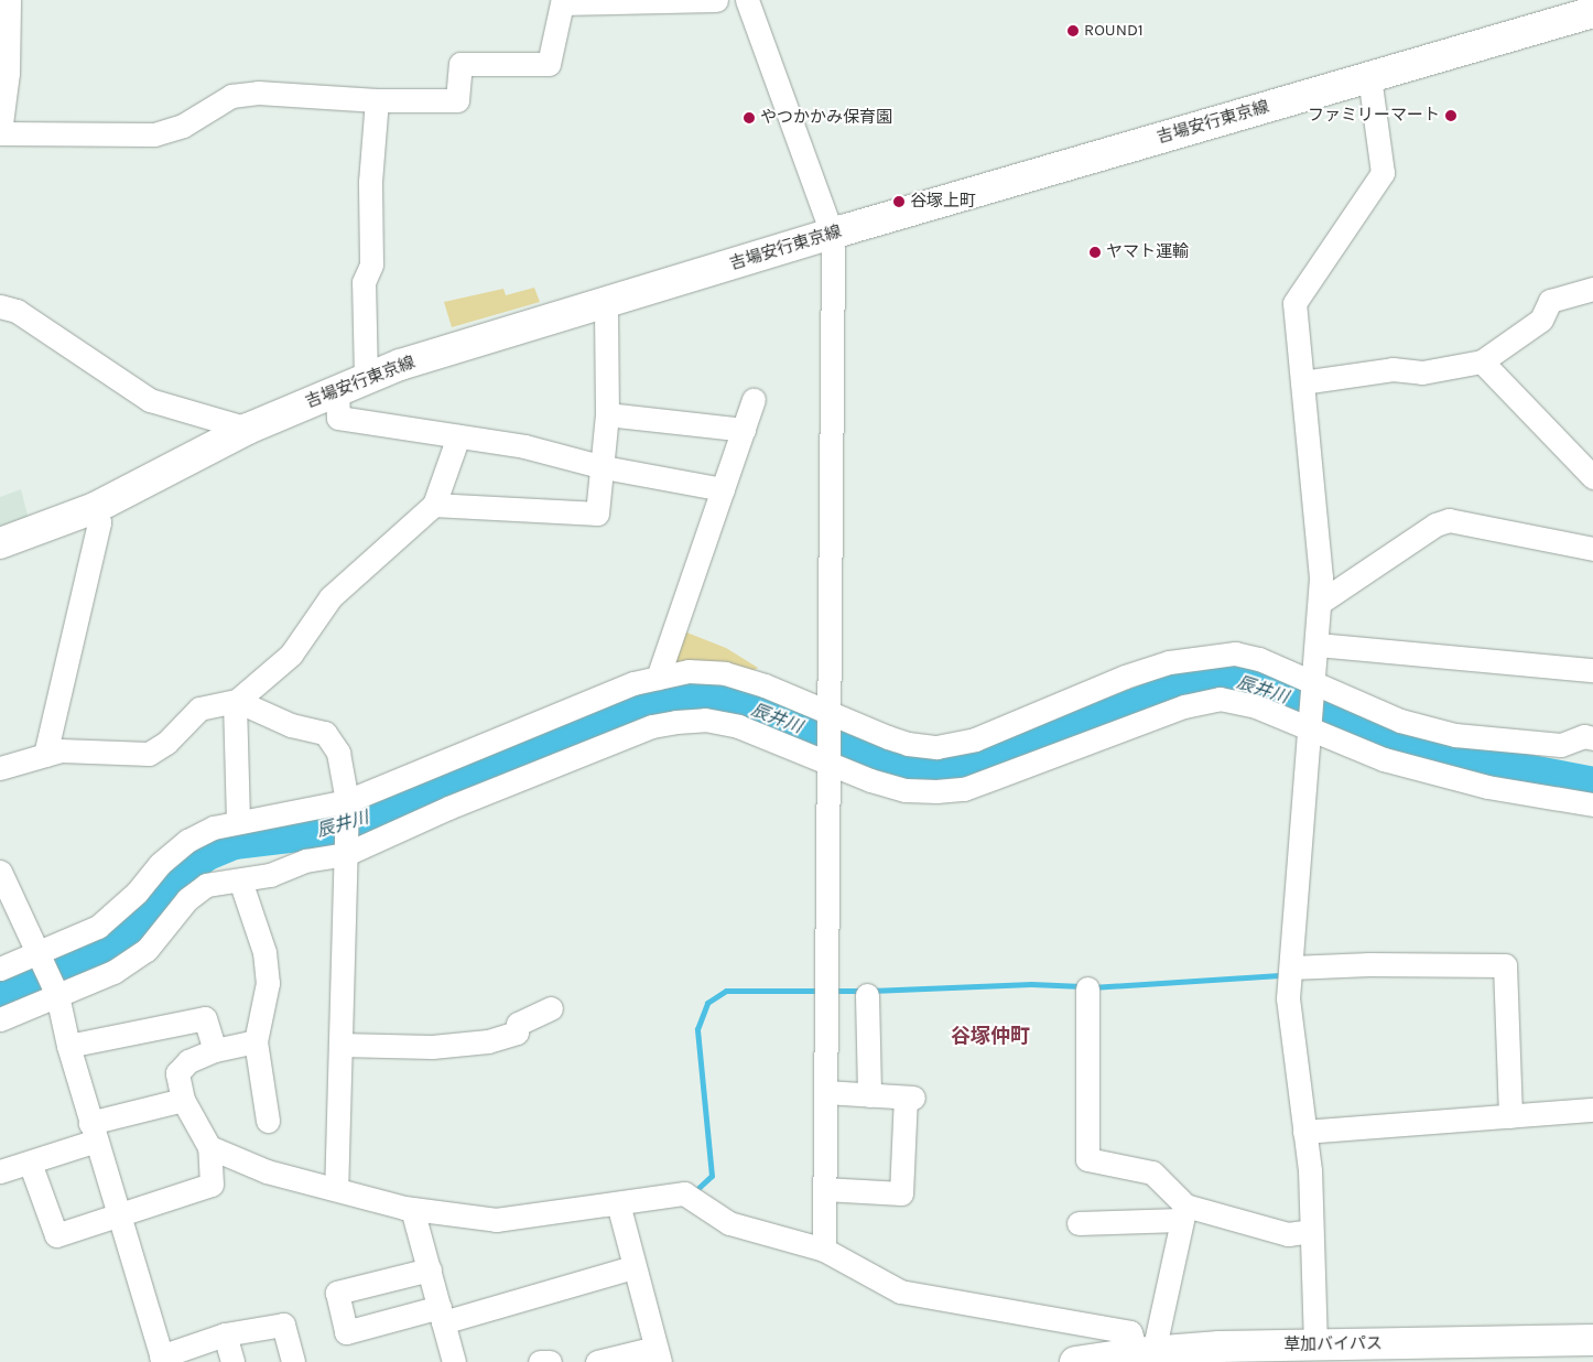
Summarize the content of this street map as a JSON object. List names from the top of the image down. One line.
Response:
{"streets":{"main road":["吉場安行東京線","草加バイパス"]},"districts":["谷塚仲町"],"water":["辰井川"],"places":["ROUND1","ファミリーマート","やつかかみ保育園","谷塚上町","ヤマト運輸"]}
